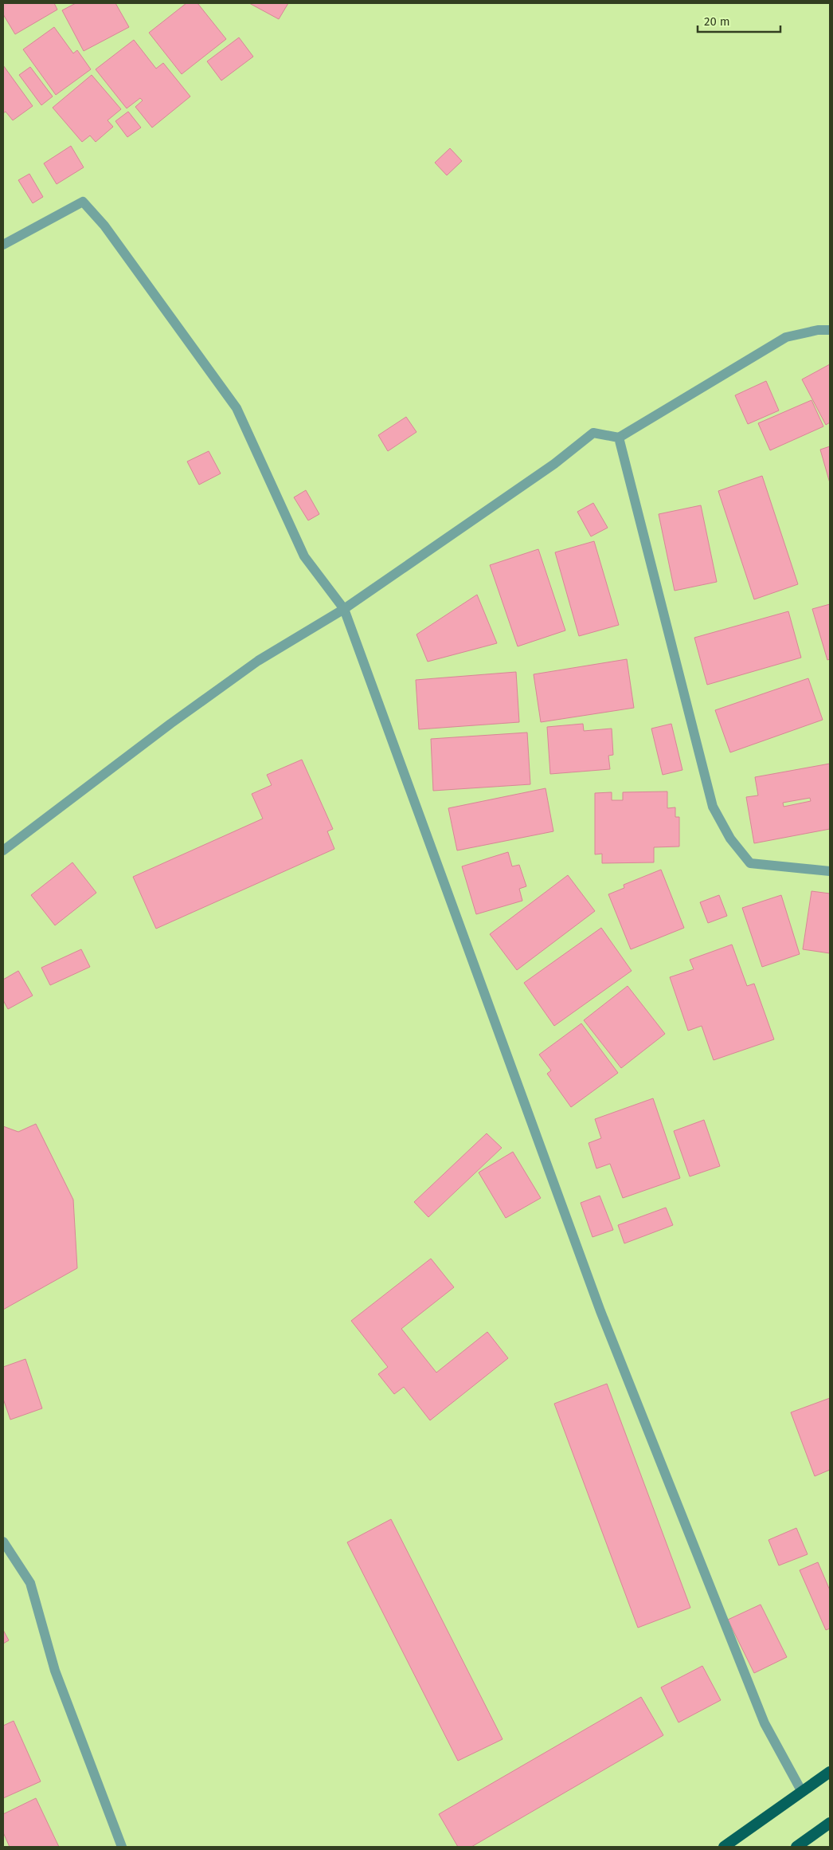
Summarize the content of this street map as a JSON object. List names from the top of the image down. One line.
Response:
{"scale_bar":"20 m"}
